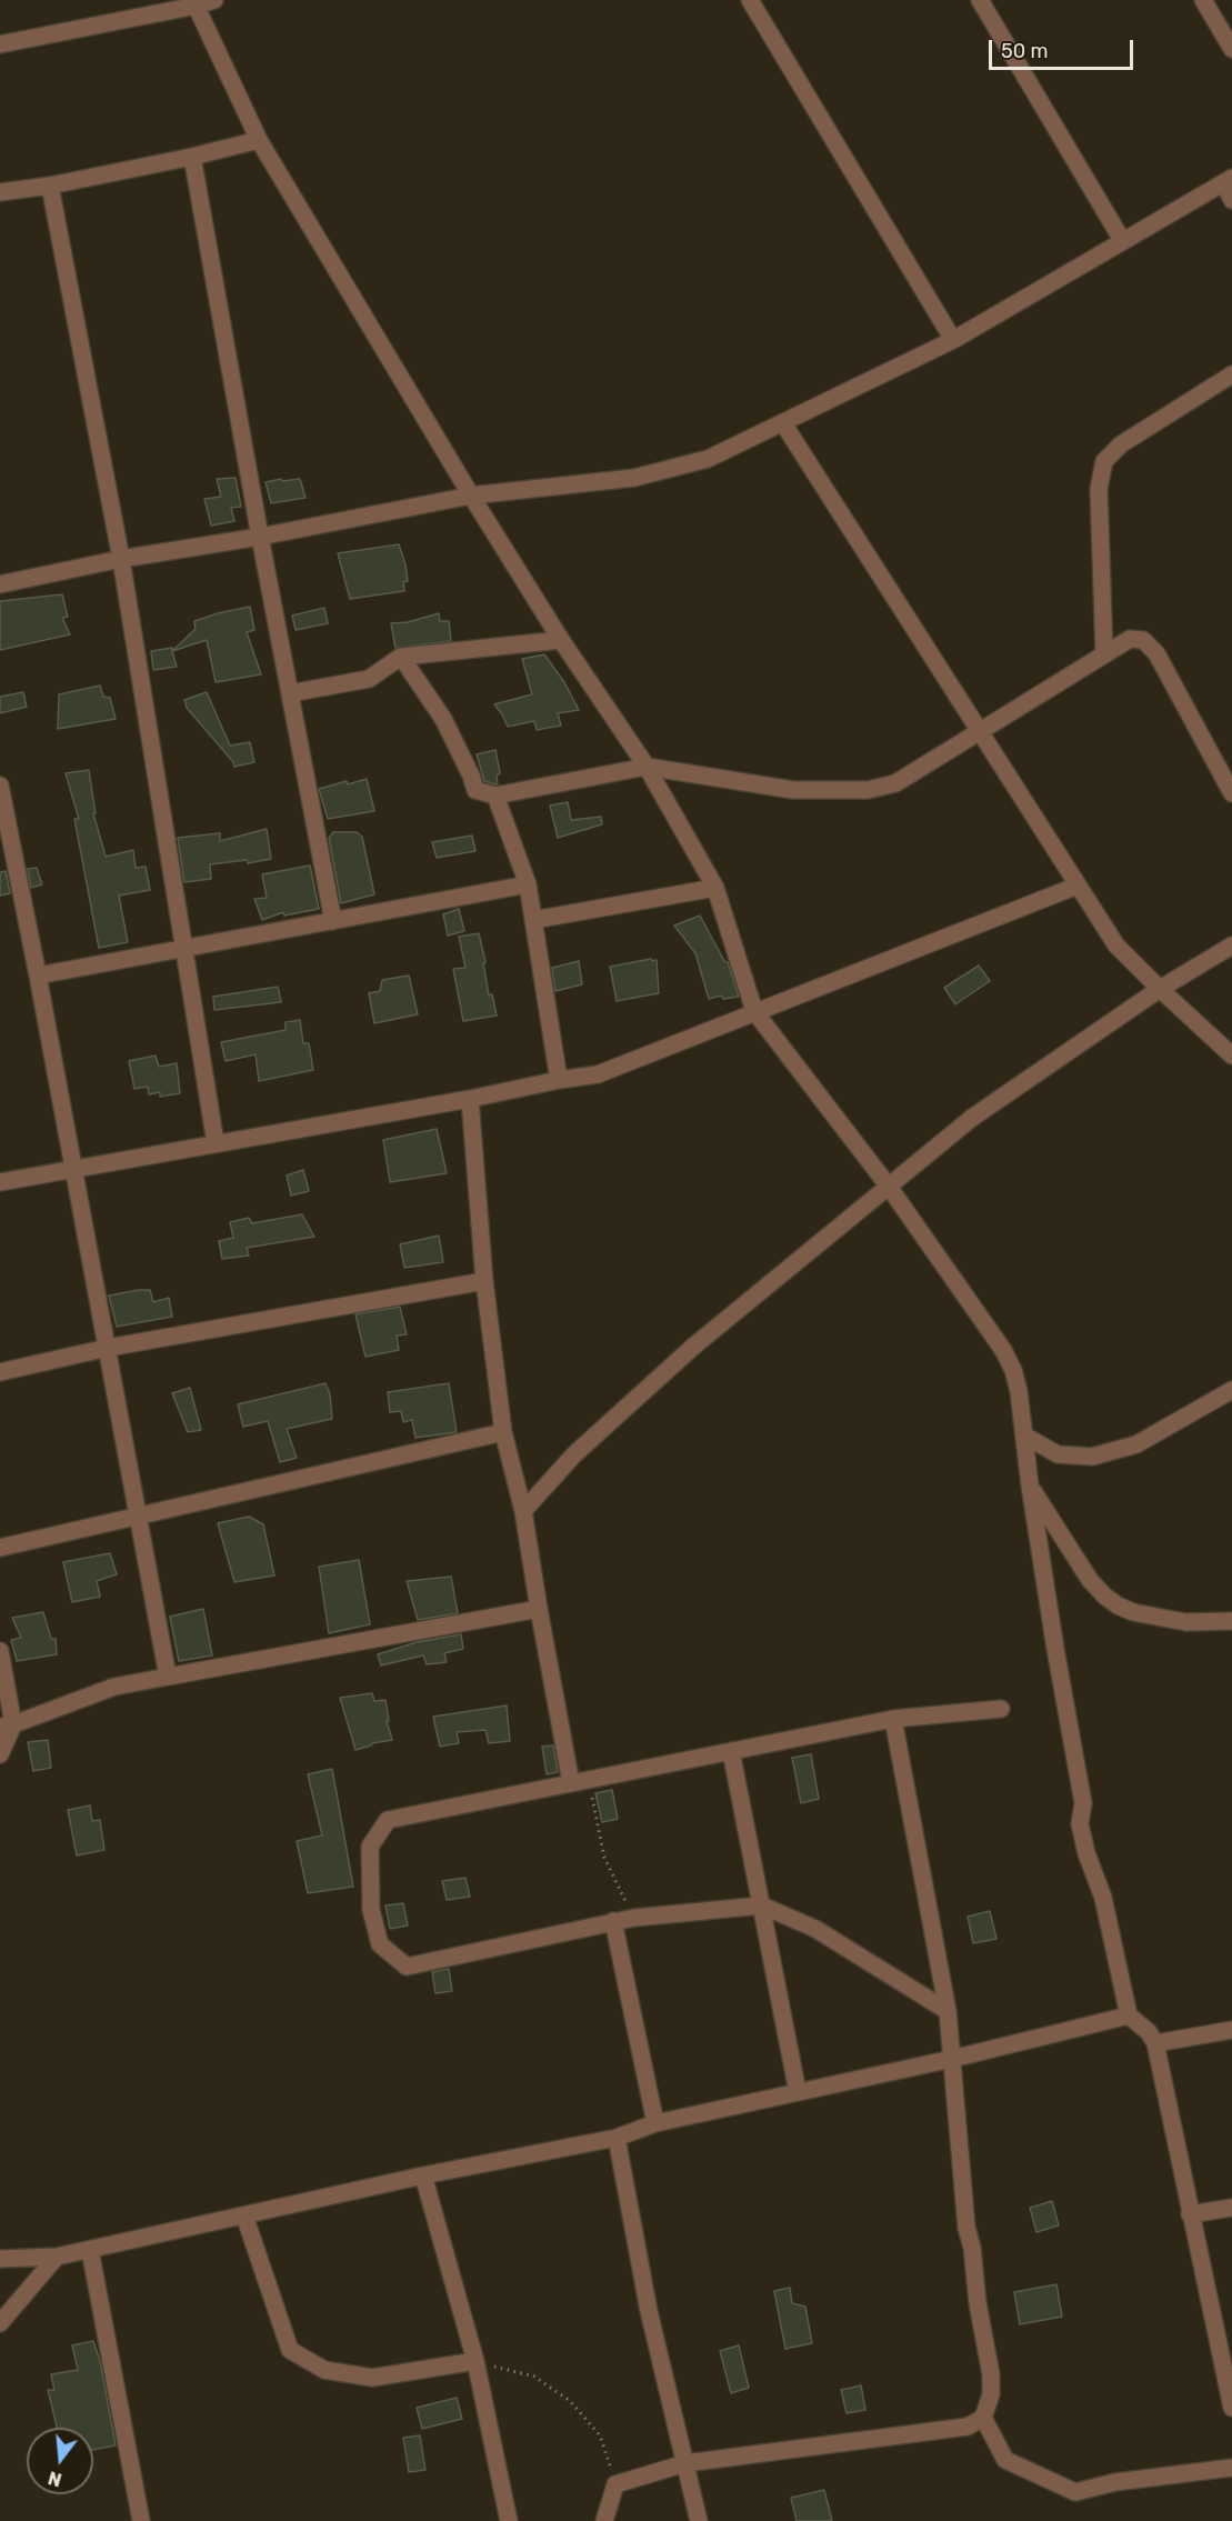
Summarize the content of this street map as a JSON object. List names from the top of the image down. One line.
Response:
{"scale_bar":"50 m","north":"bottom"}
